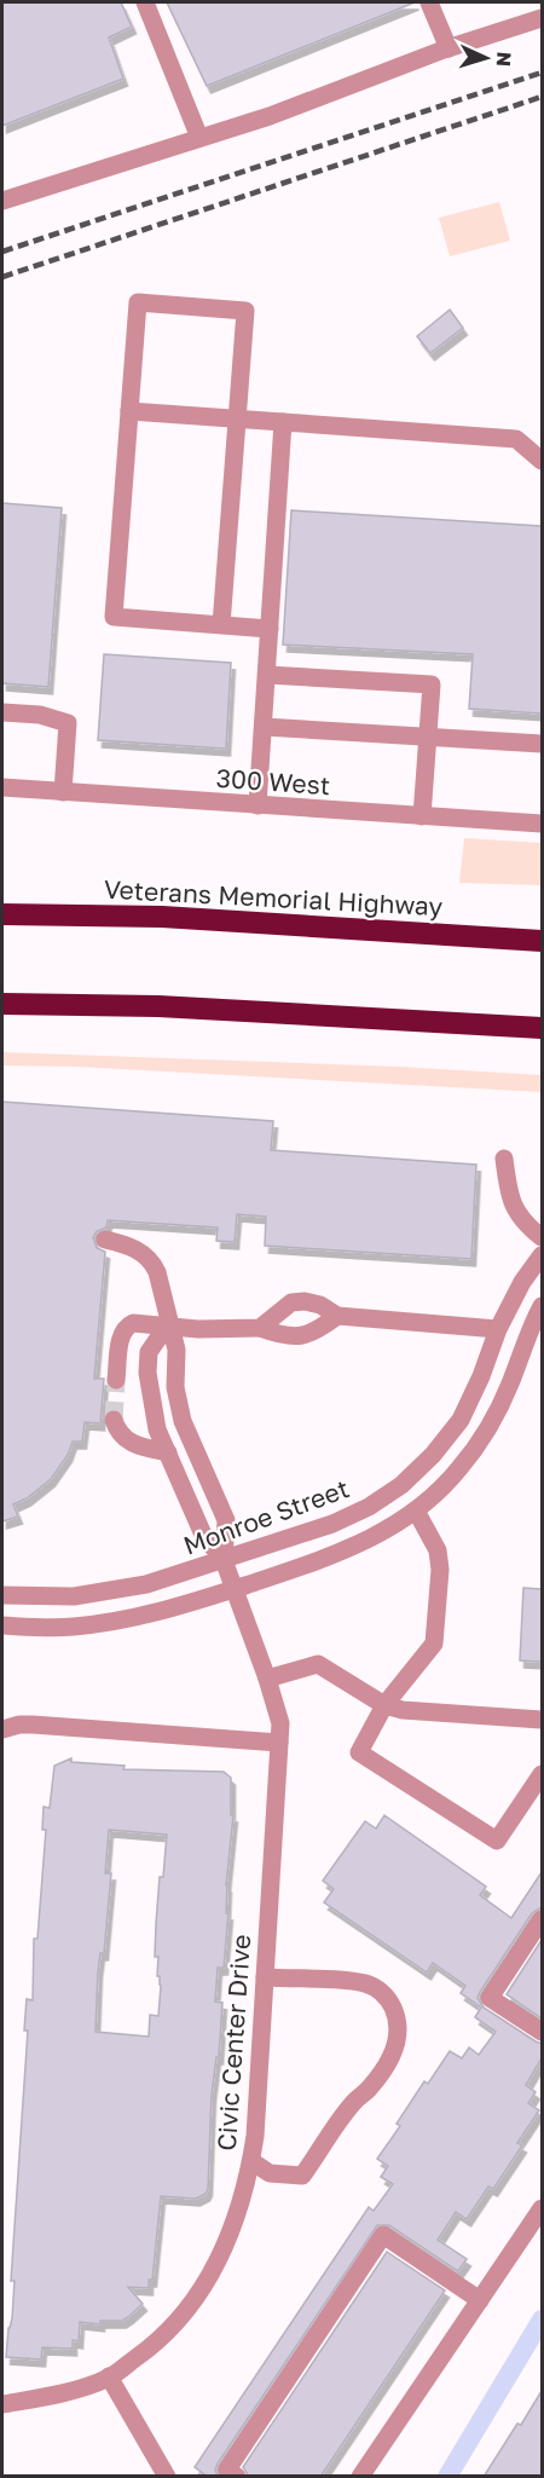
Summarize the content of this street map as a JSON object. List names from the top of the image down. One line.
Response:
{"streets":{"highway":["Veterans Memorial Highway"],"street":["300 West","Monroe Street","Civic Center Drive"]},"crossings":[["Monroe Street","Civic Center Drive"]],"north":"right"}
